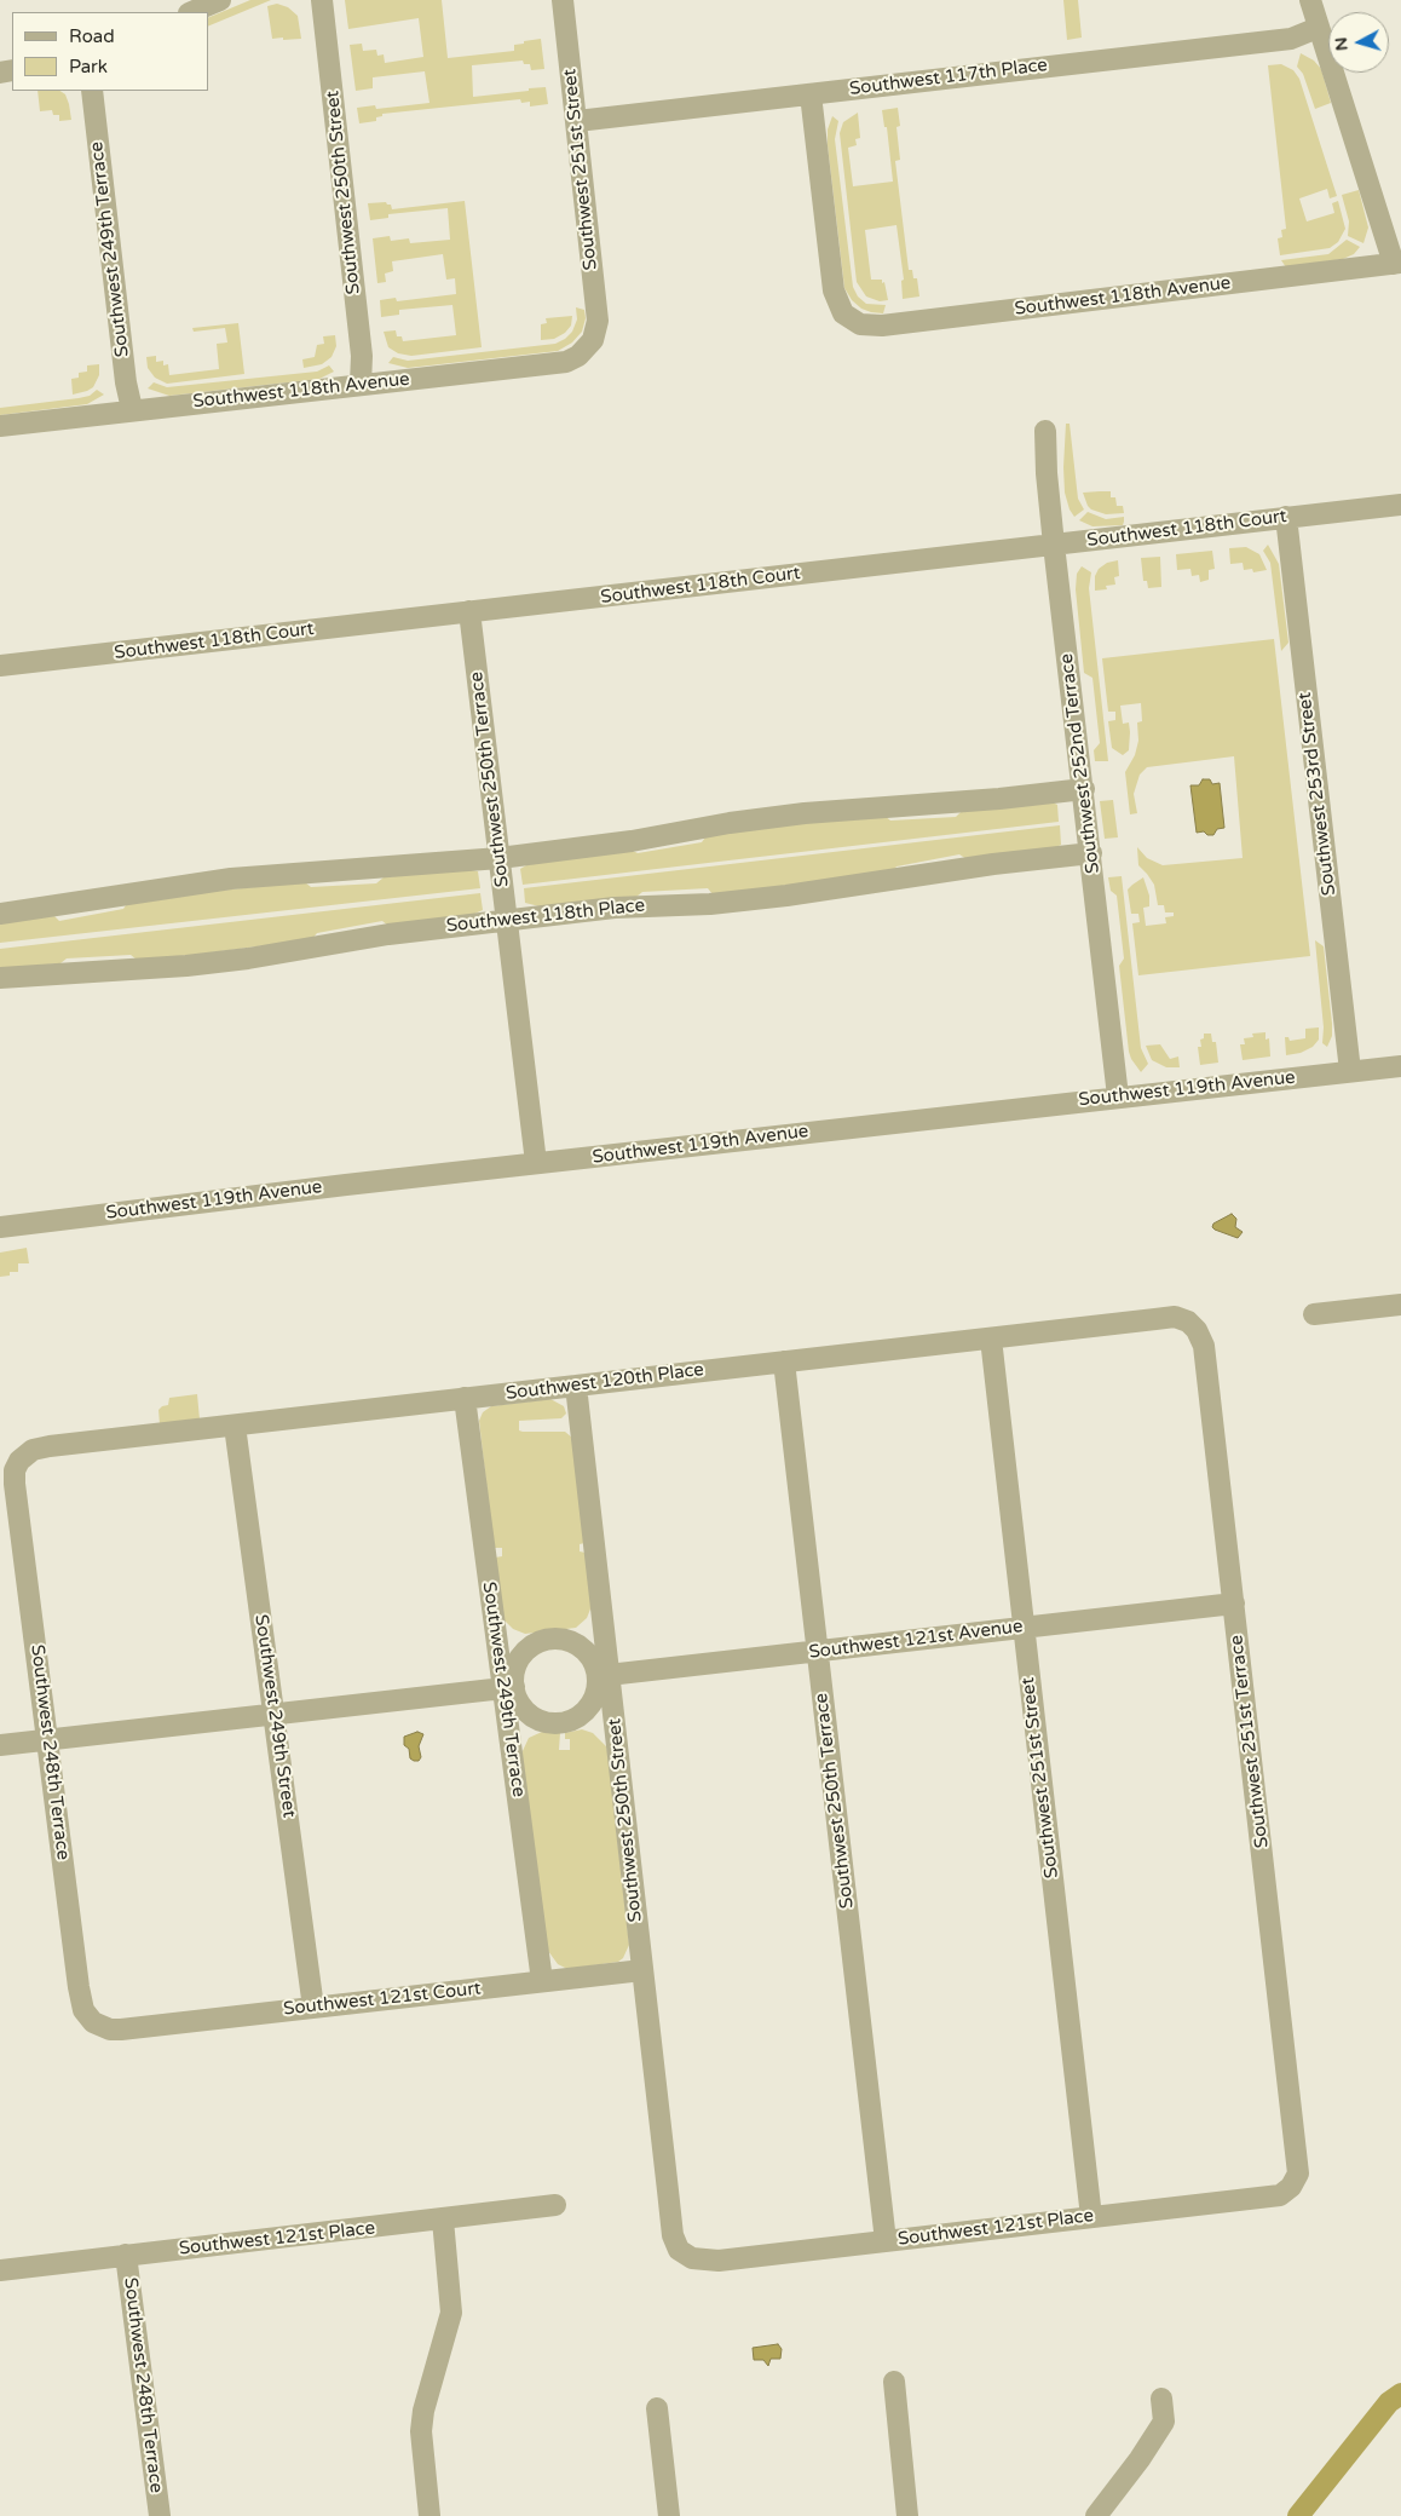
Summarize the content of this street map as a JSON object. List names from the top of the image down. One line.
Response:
{"streets":{"street":["Southwest 117th Place","Southwest 251st Street","Southwest 250th Street","Southwest 249th Terrace","Southwest 118th Avenue","Southwest 118th Court","Southwest 252nd Terrace","Southwest 250th Terrace","Southwest 253rd Street","Southwest 118th Place","Southwest 119th Avenue","Southwest 120th Place","Southwest 121st Avenue","Southwest 249th Street","Southwest 251st Terrace","Southwest 248th Terrace","Southwest 121st Court","Southwest 121st Place"]},"crossings":[["Southwest 117th Place","Southwest 251st Street"],["Southwest 117th Place","Southwest 118th Avenue"],["Southwest 251st Street","Southwest 118th Avenue"],["Southwest 251st Street","Southwest 120th Place"],["Southwest 251st Street","Southwest 121st Avenue"],["Southwest 251st Street","Southwest 121st Place"],["Southwest 250th Street","Southwest 249th Terrace"],["Southwest 250th Street","Southwest 118th Avenue"],["Southwest 250th Street","Southwest 120th Place"],["Southwest 250th Street","Southwest 121st Avenue"],["Southwest 250th Street","Southwest 121st Court"],["Southwest 250th Street","Southwest 121st Place"],["Southwest 249th Terrace","Southwest 118th Avenue"],["Southwest 249th Terrace","Southwest 120th Place"],["Southwest 249th Terrace","Southwest 121st Avenue"],["Southwest 249th Terrace","Southwest 121st Court"],["Southwest 118th Court","Southwest 252nd Terrace"],["Southwest 118th Court","Southwest 250th Terrace"],["Southwest 118th Court","Southwest 253rd Street"],["Southwest 252nd Terrace","Southwest 118th Place"],["Southwest 252nd Terrace","Southwest 119th Avenue"],["Southwest 250th Terrace","Southwest 118th Place"],["Southwest 250th Terrace","Southwest 119th Avenue"],["Southwest 250th Terrace","Southwest 120th Place"],["Southwest 250th Terrace","Southwest 121st Avenue"],["Southwest 250th Terrace","Southwest 121st Place"],["Southwest 253rd Street","Southwest 119th Avenue"],["Southwest 120th Place","Southwest 249th Street"],["Southwest 120th Place","Southwest 251st Terrace"],["Southwest 120th Place","Southwest 248th Terrace"],["Southwest 121st Avenue","Southwest 251st Terrace"],["Southwest 249th Street","Southwest 121st Court"],["Southwest 251st Terrace","Southwest 121st Place"],["Southwest 248th Terrace","Southwest 121st Court"],["Southwest 248th Terrace","Southwest 121st Place"]],"legend":["Road","Park"],"north":"left"}
